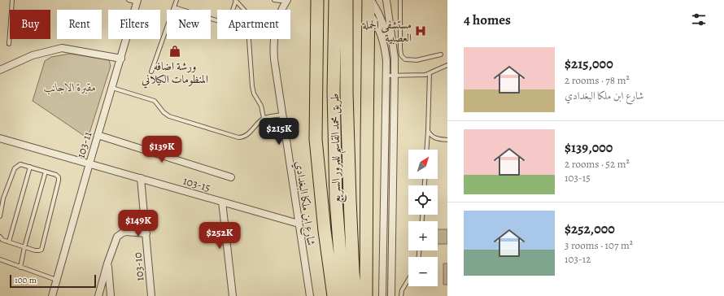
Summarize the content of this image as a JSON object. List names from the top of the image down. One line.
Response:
{"streets":{"highway":["طريق محمد القاسم للمرور السريع"],"street":["103-11","103-15","شارع ابن ملكا البغدادي","103-10"]},"crossings":[["103-11","103-15"],["103-15","شارع ابن ملكا البغدادي"],["103-15","103-10"]],"parks":["مقبرة الاجانب"],"places":{"hospital":["مستشفى الجملة العصبية"],"shop":["ورشة اضافه المنظومات الكيلاني"]},"scale_bar":"100 m","north":"top right","page":{"heading":"4 homes","chip":["Buy","Rent","Filters","New","Apartment"],"list":[{"name":"$215,000","note":"2 rooms · 78 m² · شارع ابن ملكا البغدادي"},{"name":"$139,000","note":"2 rooms · 52 m² · 103-15"},{"name":"$252,000","note":"3 rooms · 107 m² · 103-12"}],"price":["$215K","$139K","$149K","$252K"],"map_buttons":["+","−"],"scale":"100 m"}}
